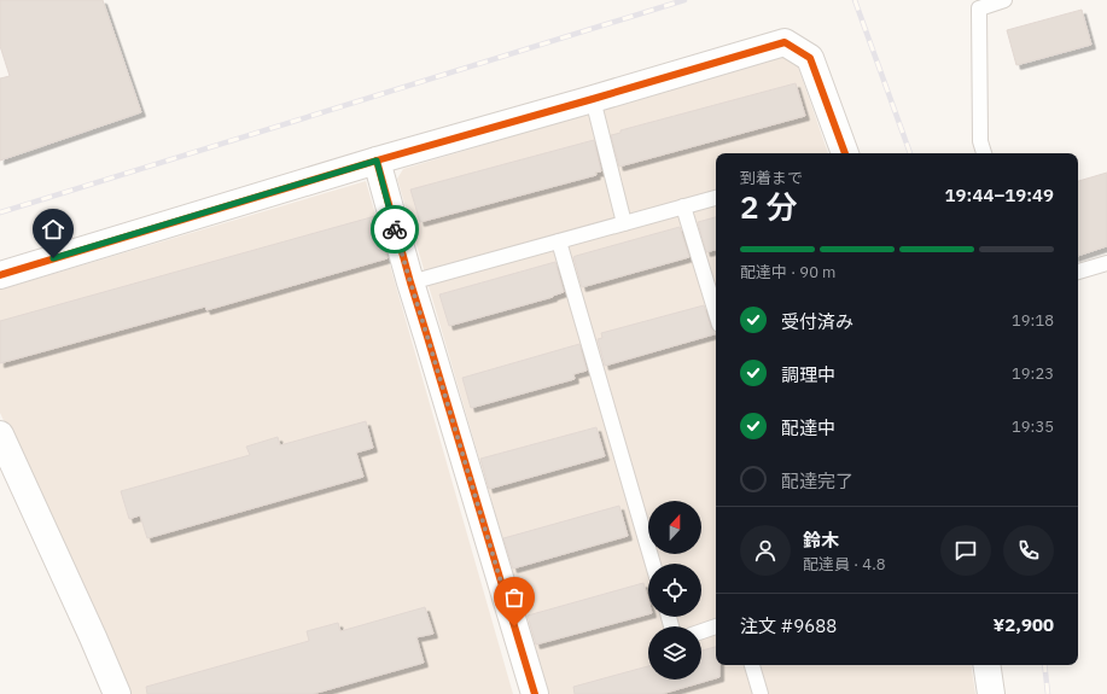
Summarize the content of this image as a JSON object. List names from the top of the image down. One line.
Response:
{"north":"top","page":{"heading":["2 分","到着まで","19:44–19:49"],"panel":["鈴木","配達員 · 4.8","注文 #9688","¥2,900"],"bar":"配達中 · 90 m","list":[["受付済み","19:18"],["調理中","19:23"],["配達中","19:35"],"配達完了"]}}
